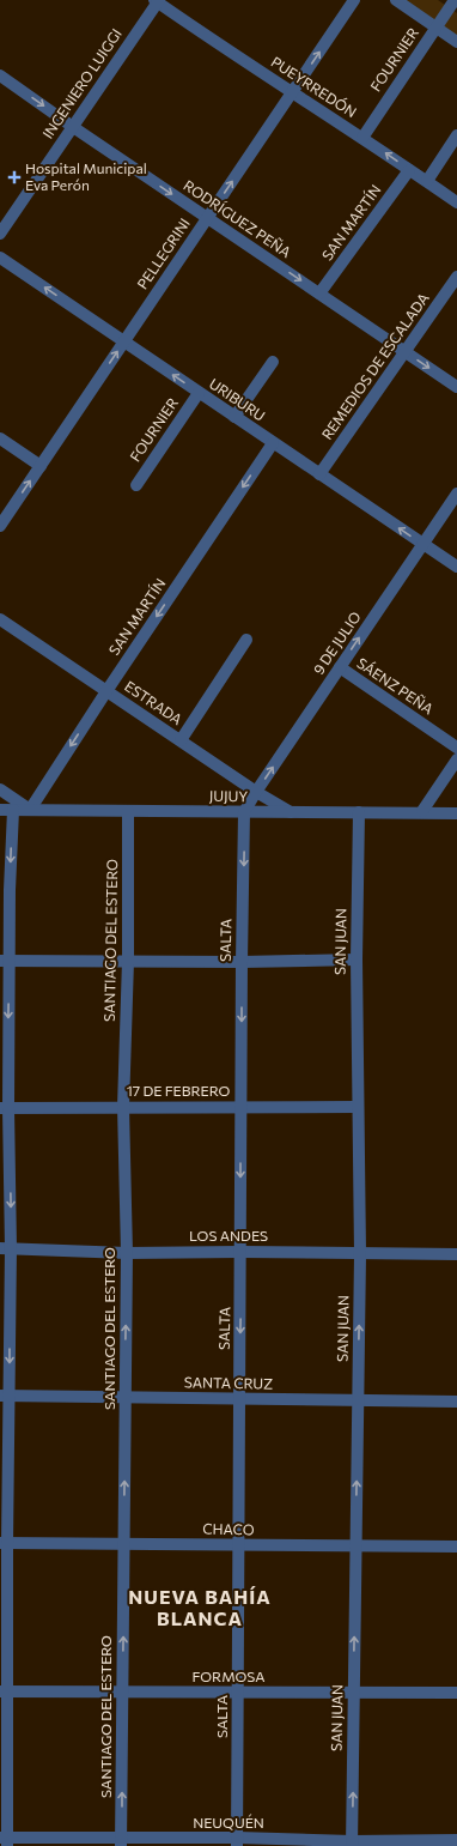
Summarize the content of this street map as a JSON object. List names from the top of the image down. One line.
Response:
{"streets":{"street":["FOURNIER","INGENIERO LUIGGI","PUEYRREDÓN","RODRÍGUEZ PEÑA","SAN MARTÍN","PELLEGRINI","REMEDIOS DE ESCALADA","URIBURU","9 DE JULIO","SÁENZ PEÑA","ESTRADA","JUJUY","SANTIAGO DEL ESTERO","SALTA","SAN JUAN","17 DE FEBRERO","LOS ANDES","SANTA CRUZ","CHACO","FORMOSA","NEUQUÉN"]},"crossings":[["FOURNIER","PUEYRREDÓN"],["FOURNIER","URIBURU"],["INGENIERO LUIGGI","PUEYRREDÓN"],["INGENIERO LUIGGI","RODRÍGUEZ PEÑA"],["PUEYRREDÓN","SAN MARTÍN"],["PUEYRREDÓN","PELLEGRINI"],["RODRÍGUEZ PEÑA","SAN MARTÍN"],["RODRÍGUEZ PEÑA","PELLEGRINI"],["RODRÍGUEZ PEÑA","REMEDIOS DE ESCALADA"],["SAN MARTÍN","URIBURU"],["SAN MARTÍN","ESTRADA"],["SAN MARTÍN","JUJUY"],["PELLEGRINI","URIBURU"],["REMEDIOS DE ESCALADA","URIBURU"],["URIBURU","9 DE JULIO"],["9 DE JULIO","SÁENZ PEÑA"],["9 DE JULIO","ESTRADA"],["9 DE JULIO","JUJUY"],["9 DE JULIO","SALTA"],["ESTRADA","JUJUY"],["JUJUY","SANTIAGO DEL ESTERO"],["JUJUY","SALTA"],["JUJUY","SAN JUAN"],["SANTIAGO DEL ESTERO","17 DE FEBRERO"],["SANTIAGO DEL ESTERO","LOS ANDES"],["SANTIAGO DEL ESTERO","SANTA CRUZ"],["SANTIAGO DEL ESTERO","CHACO"],["SANTIAGO DEL ESTERO","FORMOSA"],["SANTIAGO DEL ESTERO","NEUQUÉN"],["SALTA","17 DE FEBRERO"],["SALTA","LOS ANDES"],["SALTA","SANTA CRUZ"],["SALTA","CHACO"],["SALTA","FORMOSA"],["SALTA","NEUQUÉN"],["SAN JUAN","17 DE FEBRERO"],["SAN JUAN","LOS ANDES"],["SAN JUAN","SANTA CRUZ"],["SAN JUAN","CHACO"],["SAN JUAN","FORMOSA"],["SAN JUAN","NEUQUÉN"]],"one_way":["RODRÍGUEZ PEÑA","SAN MARTÍN","PELLEGRINI","URIBURU","SANTIAGO DEL ESTERO","SALTA","SAN JUAN"],"districts":["NUEVA BAHÍA BLANCA"],"places":{"health":["Hospital Municipal Eva Perón"]}}
